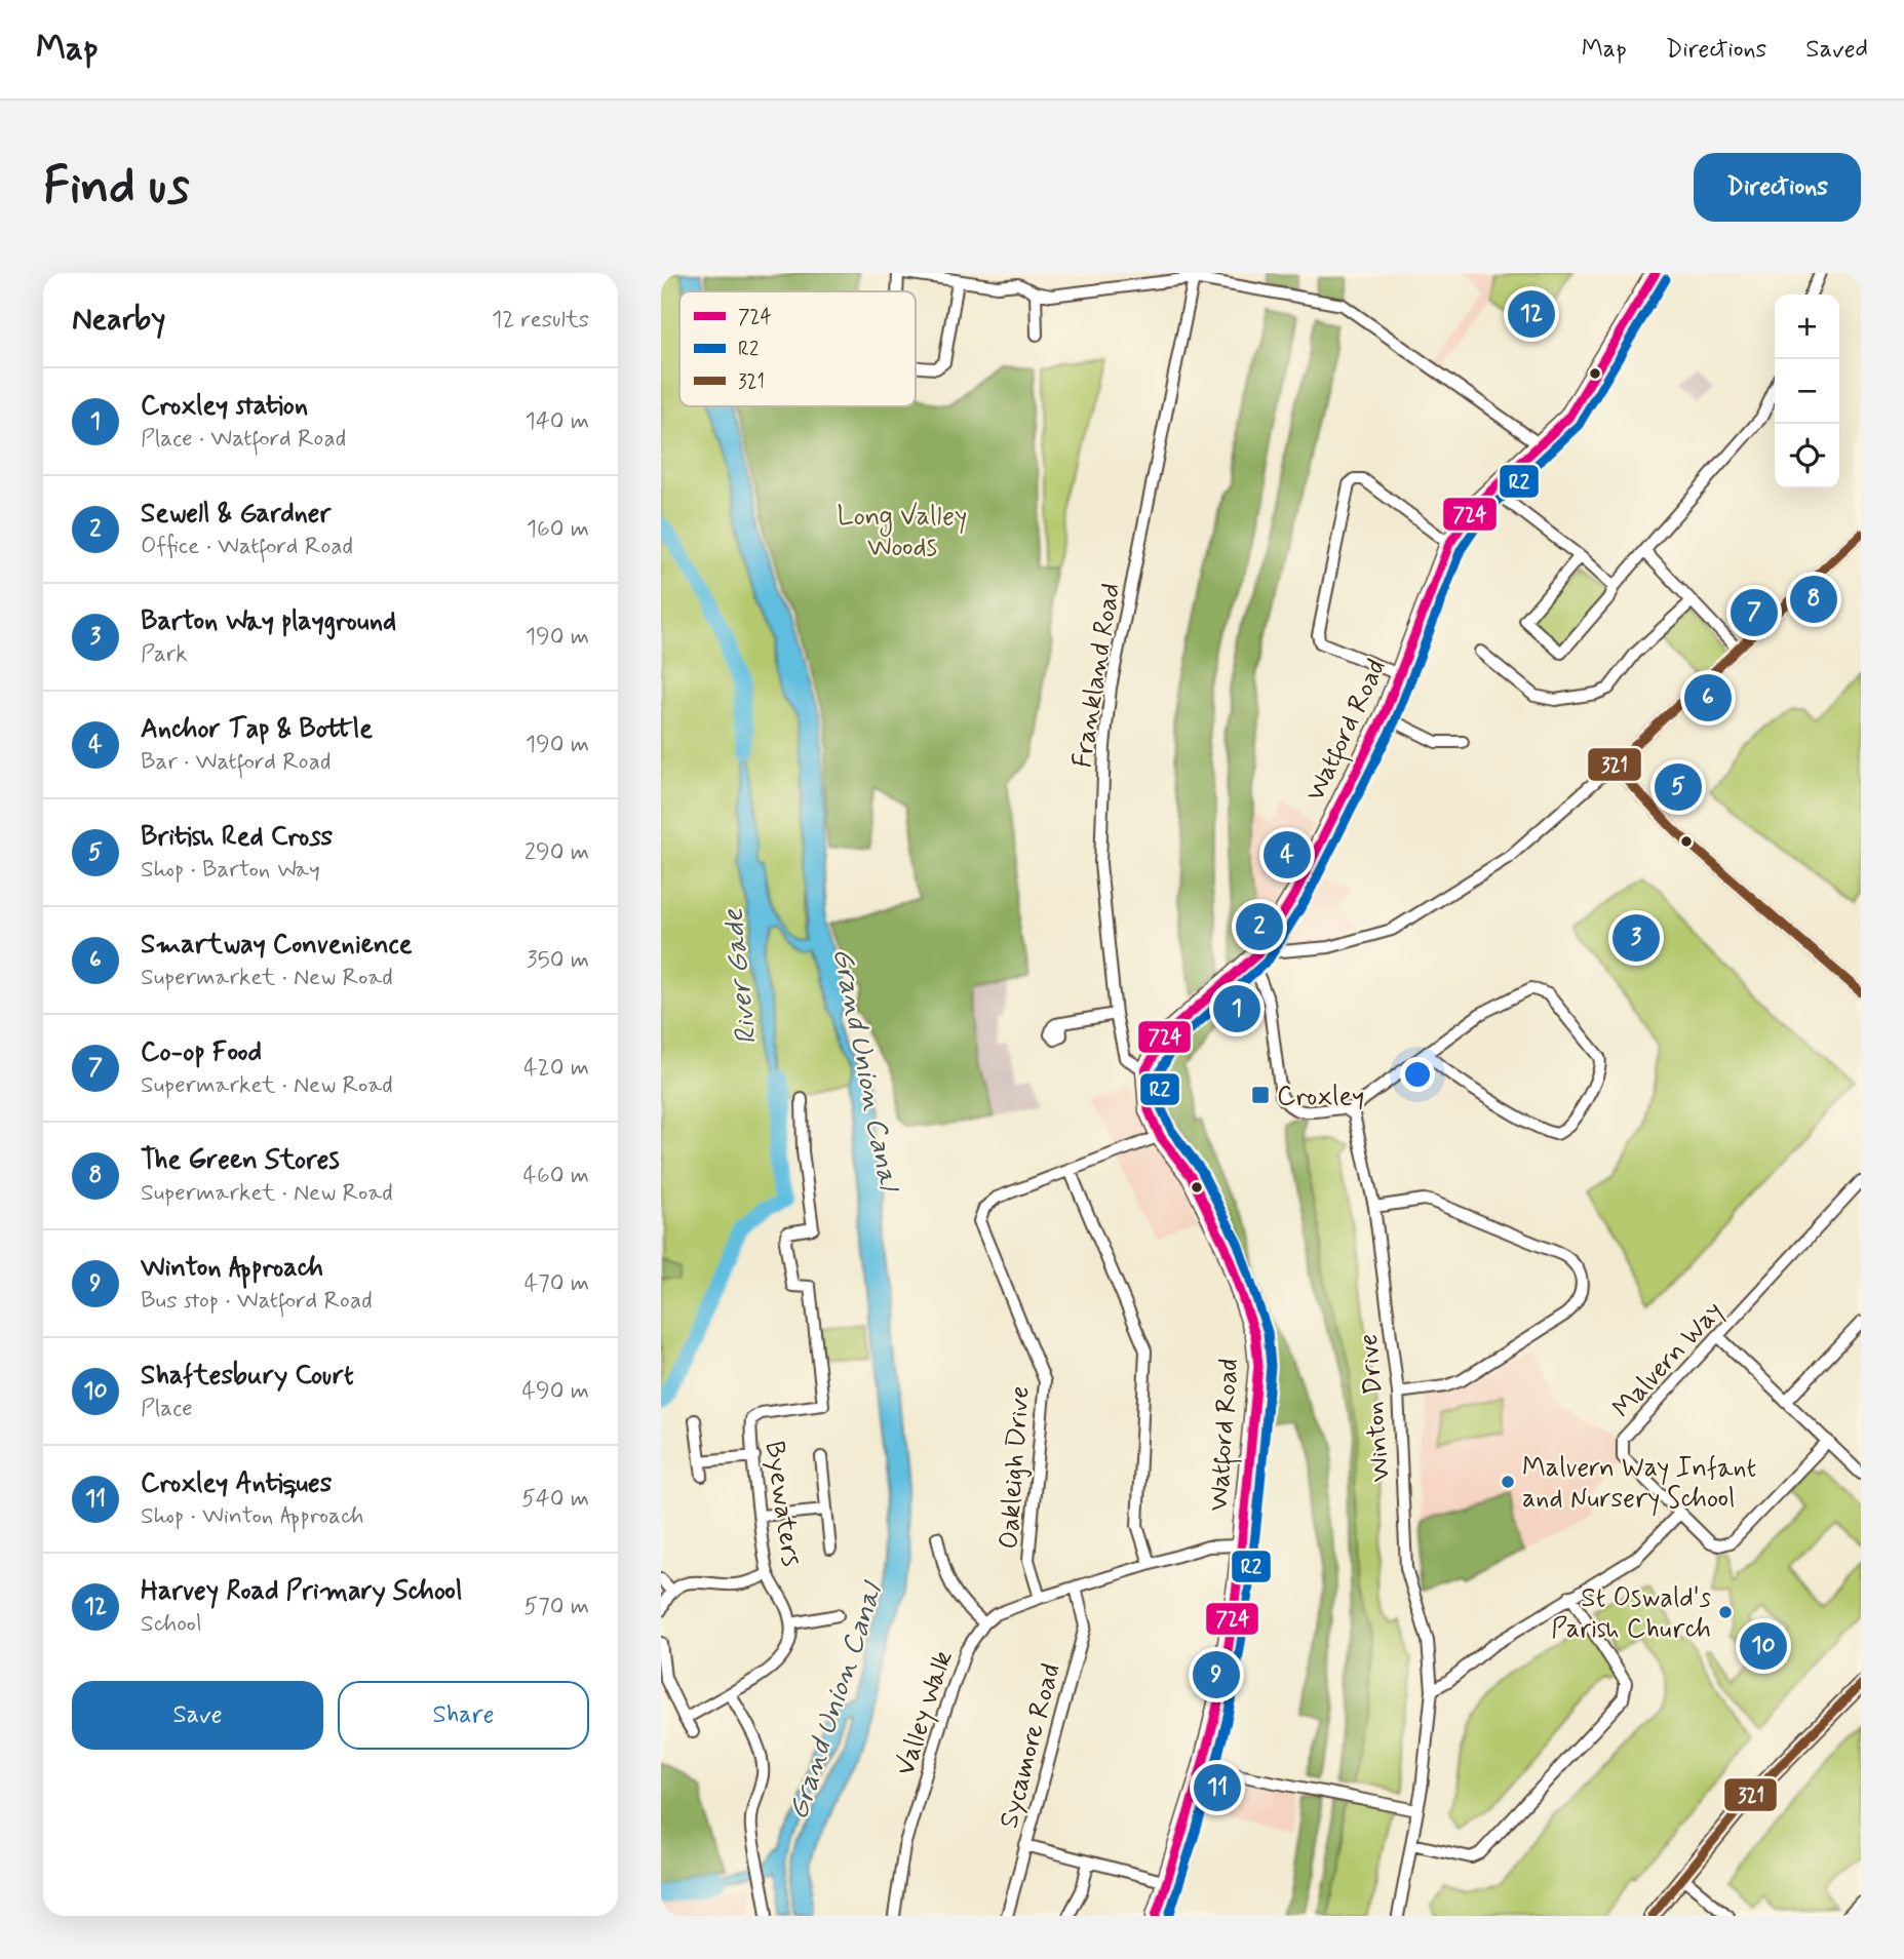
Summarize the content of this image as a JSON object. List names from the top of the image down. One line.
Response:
{"streets":{"main road":["Watford Road"],"street":["Frankland Road","Malvern Way","Winton Drive","Oakleigh Drive","Byewaters","Valley Walk","Sycamore Road"]},"crossings":[["Frankland Road","Watford Road"],["Watford Road","Valley Walk"],["Oakleigh Drive","Valley Walk"],["Valley Walk","Sycamore Road"]],"water":["River Gade","Grand Union Canal"],"parks":["Long Valley Woods"],"places":{"transit":["Croxley"],"other":["Malvern Way Infant and Nursery School","St Oswald's Parish Church"]},"lines":["transit line 724","transit line R2","transit line 321"],"legend":["724","R2","321"],"page":{"header":"Map","nav":["Map","Directions","Saved"],"buttons":["Directions",["Save","Share"]],"title":"Find us","heading":["Nearby","12 results"],"pins":["12","8","7","6","5","4","2","3","1","10","9","11"],"map_buttons":["+","−"],"list":[{"mark":"1","name":"Croxley station","note":"Place · Watford Road","value":"140 m"},{"mark":"2","name":"Sewell & Gardner","note":"Office · Watford Road","value":"160 m"},{"mark":"3","name":"Barton Way playground","note":"Park","value":"190 m"},{"mark":"4","name":"Anchor Tap & Bottle","note":"Bar · Watford Road","value":"190 m"},{"mark":"5","name":"British Red Cross","note":"Shop · Barton Way","value":"290 m"},{"mark":"6","name":"Smartway Convenience","note":"Supermarket · New Road","value":"350 m"},{"mark":"7","name":"Co-op Food","note":"Supermarket · New Road","value":"420 m"},{"mark":"8","name":"The Green Stores","note":"Supermarket · New Road","value":"460 m"},{"mark":"9","name":"Winton Approach","note":"Bus stop · Watford Road","value":"470 m"},{"mark":"10","name":"Shaftesbury Court","note":"Place","value":"490 m"},{"mark":"11","name":"Croxley Antiques","note":"Shop · Winton Approach","value":"540 m"},{"mark":"12","name":"Harvey Road Primary School","note":"School","value":"570 m"}]}}
